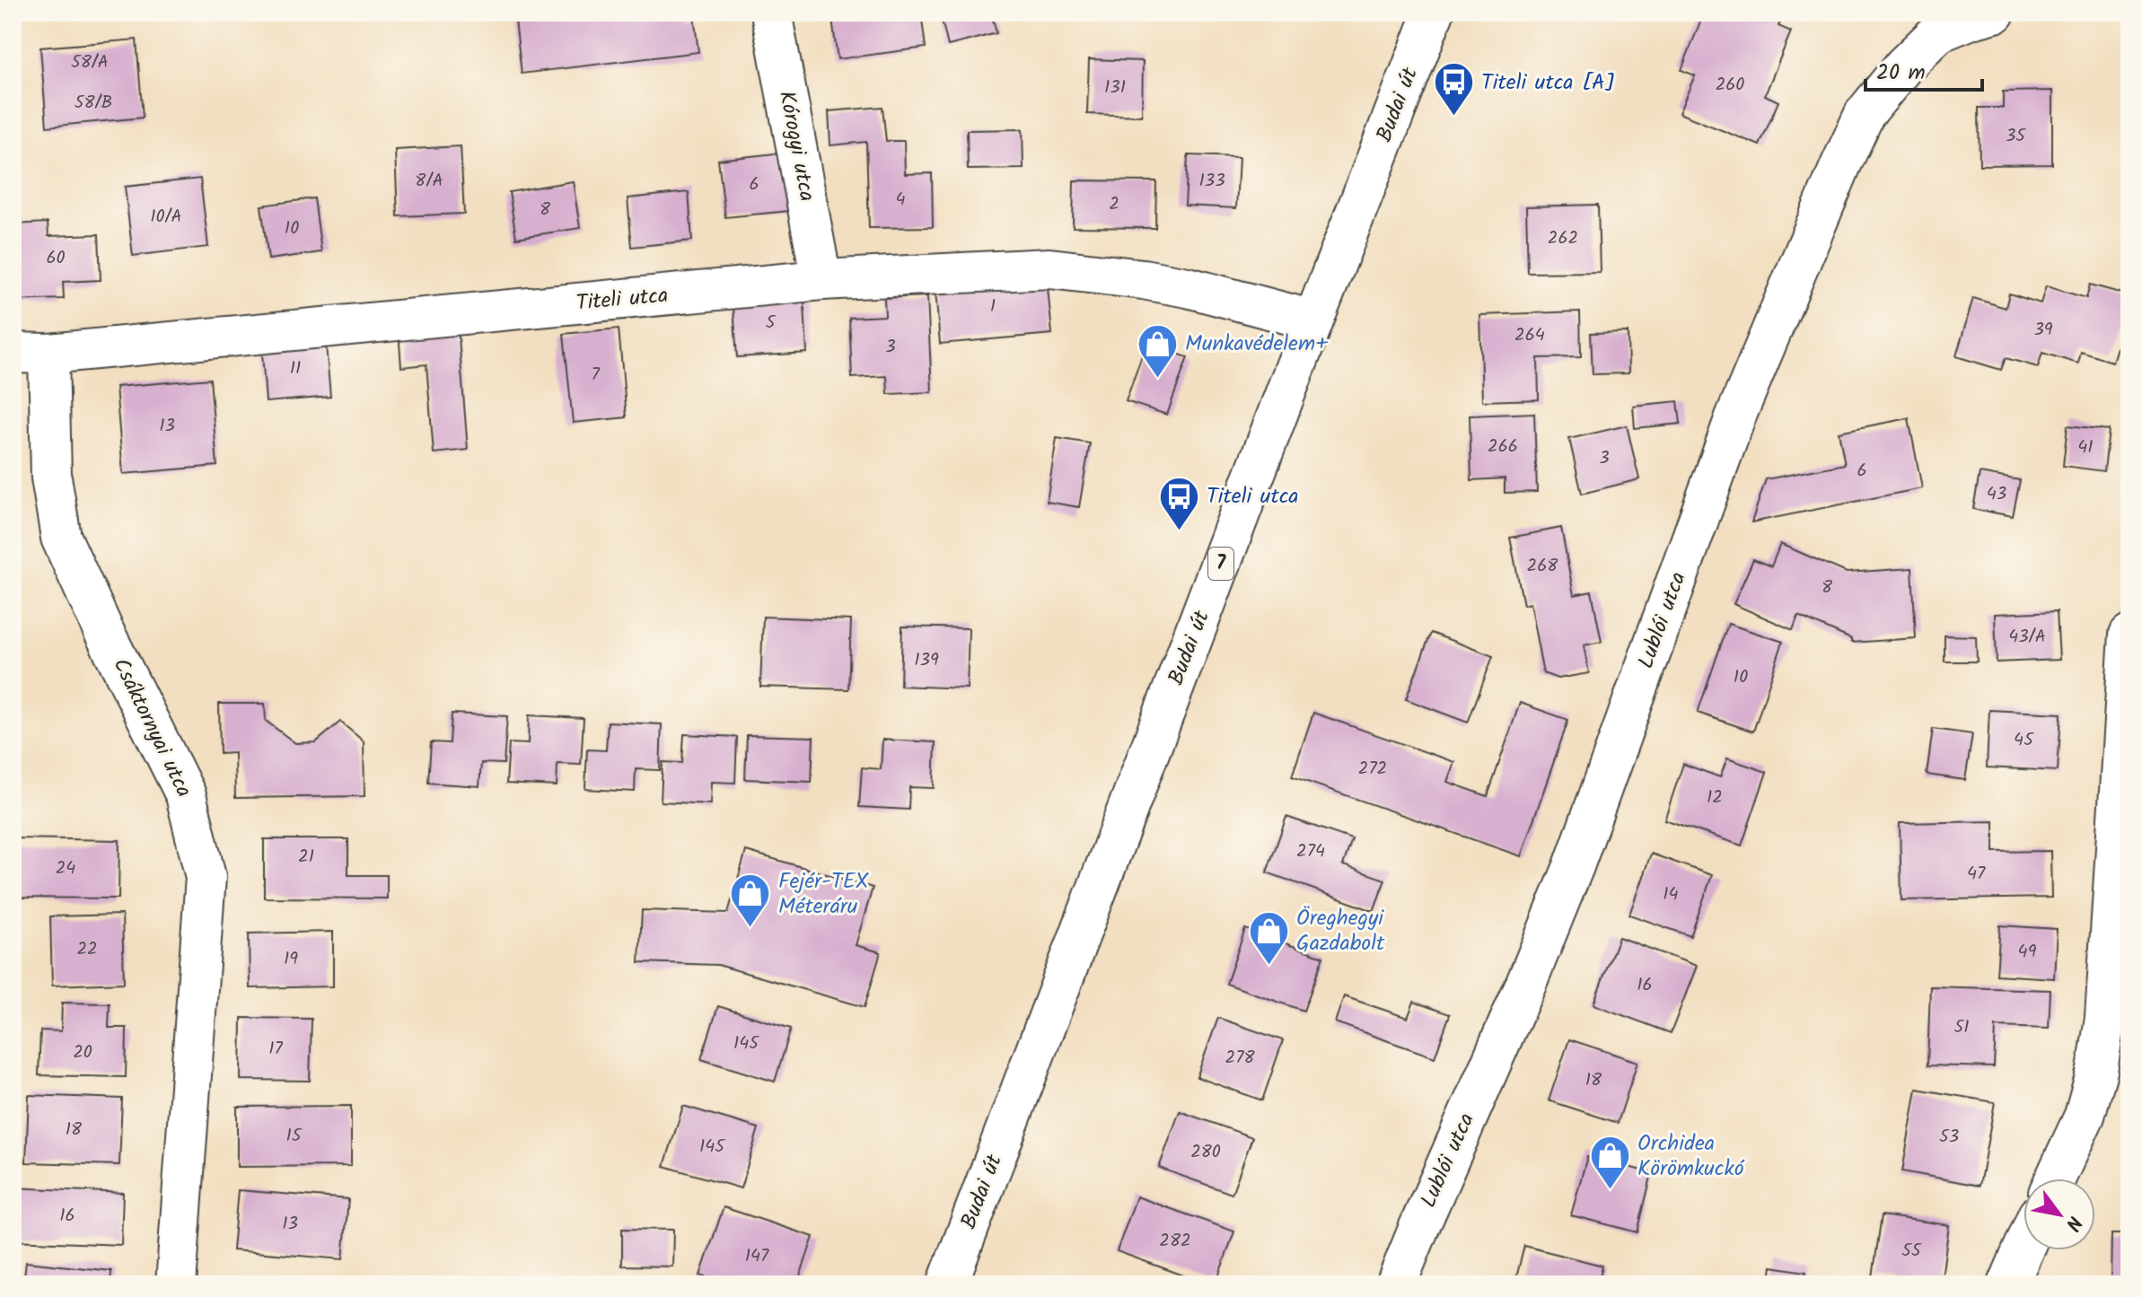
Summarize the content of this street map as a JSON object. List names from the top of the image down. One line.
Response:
{"streets":{"street":["Budai út","Kórogyi utca","Titeli utca","7","Lublói utca","Csáktornyai utca"]},"crossings":[["Budai út","Titeli utca"],["Kórogyi utca","Titeli utca"],["Titeli utca","Csáktornyai utca"]],"places":{"bus stop":["Titeli utca [A]","Titeli utca"],"shop":["Munkavédelem+","Fejér-TEX Méteráru","Öreghegyi Gazdabolt","Orchidea Körömkuckó"]},"house_numbers":["58/A","260","131","58/B","35","8/A","133","6","4","2","8","10/A","10","262","60","1","5","39","264","3","11","7","13","266","41","3","6","43","268","8","43/A","139","10","45","272","12","274","21","24","47","14","22","49","19","16","51","145","17","20","278","18","18","15","53","145","280","16","13","282","55","147"],"scale_bar":"20 m","north":"bottom right"}
